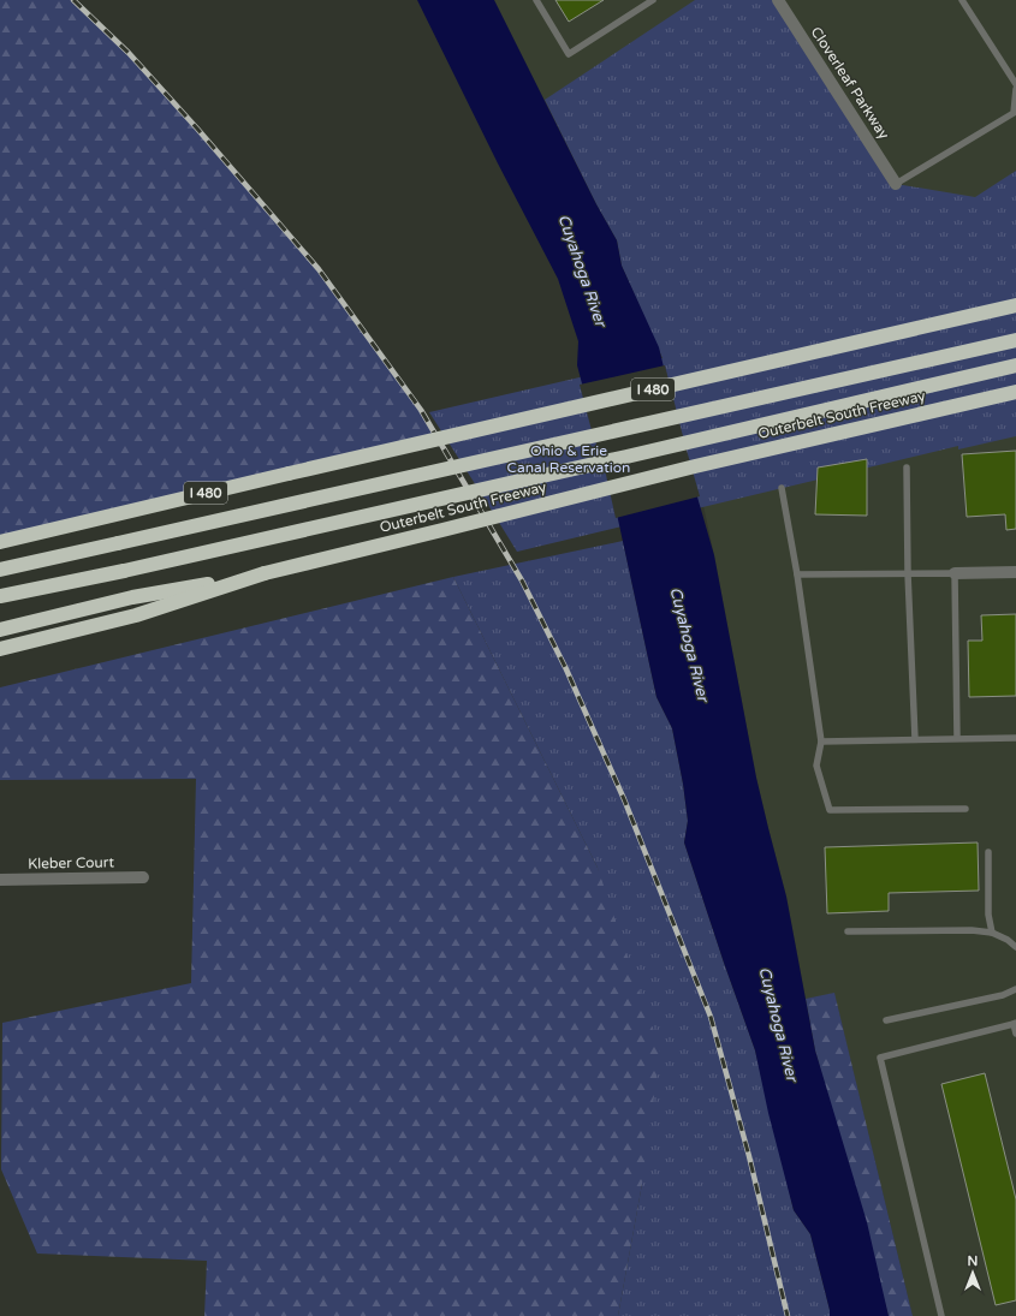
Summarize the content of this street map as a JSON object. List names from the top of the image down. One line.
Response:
{"streets":{"highway":["I 480","Outerbelt South Freeway"],"street":["Cloverleaf Parkway","Kleber Court"]},"water":["Cuyahoga River"],"parks":["Ohio & Erie Canal Reservation"],"north":"top"}
